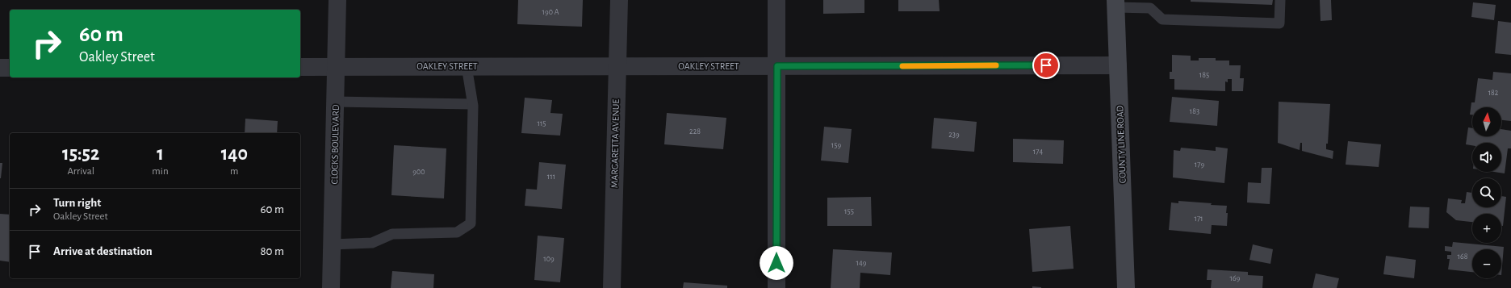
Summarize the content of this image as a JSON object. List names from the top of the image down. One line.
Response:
{"streets":{"main road":["COUNTY LINE ROAD"],"street":["OAKLEY STREET","MARGARETTA AVENUE","CLOCKS BOULEVARD"]},"crossings":[["OAKLEY STREET","MARGARETTA AVENUE"],["OAKLEY STREET","CLOCKS BOULEVARD"],["OAKLEY STREET","COUNTY LINE ROAD"]],"house_numbers":["190 A","185","182","183","115","228","239","159","174","179","900","111","155","171","168","109","149","169"],"north":"top","page":{"turn":["60 m","Oakley Street"],"map_buttons":["+","−"],"eta":["15:52","Arrival","1","min","140","m"],"list":[{"name":"Turn right","note":"Oakley Street","value":"60 m"},{"name":"Arrive at destination","value":"80 m"}]}}
